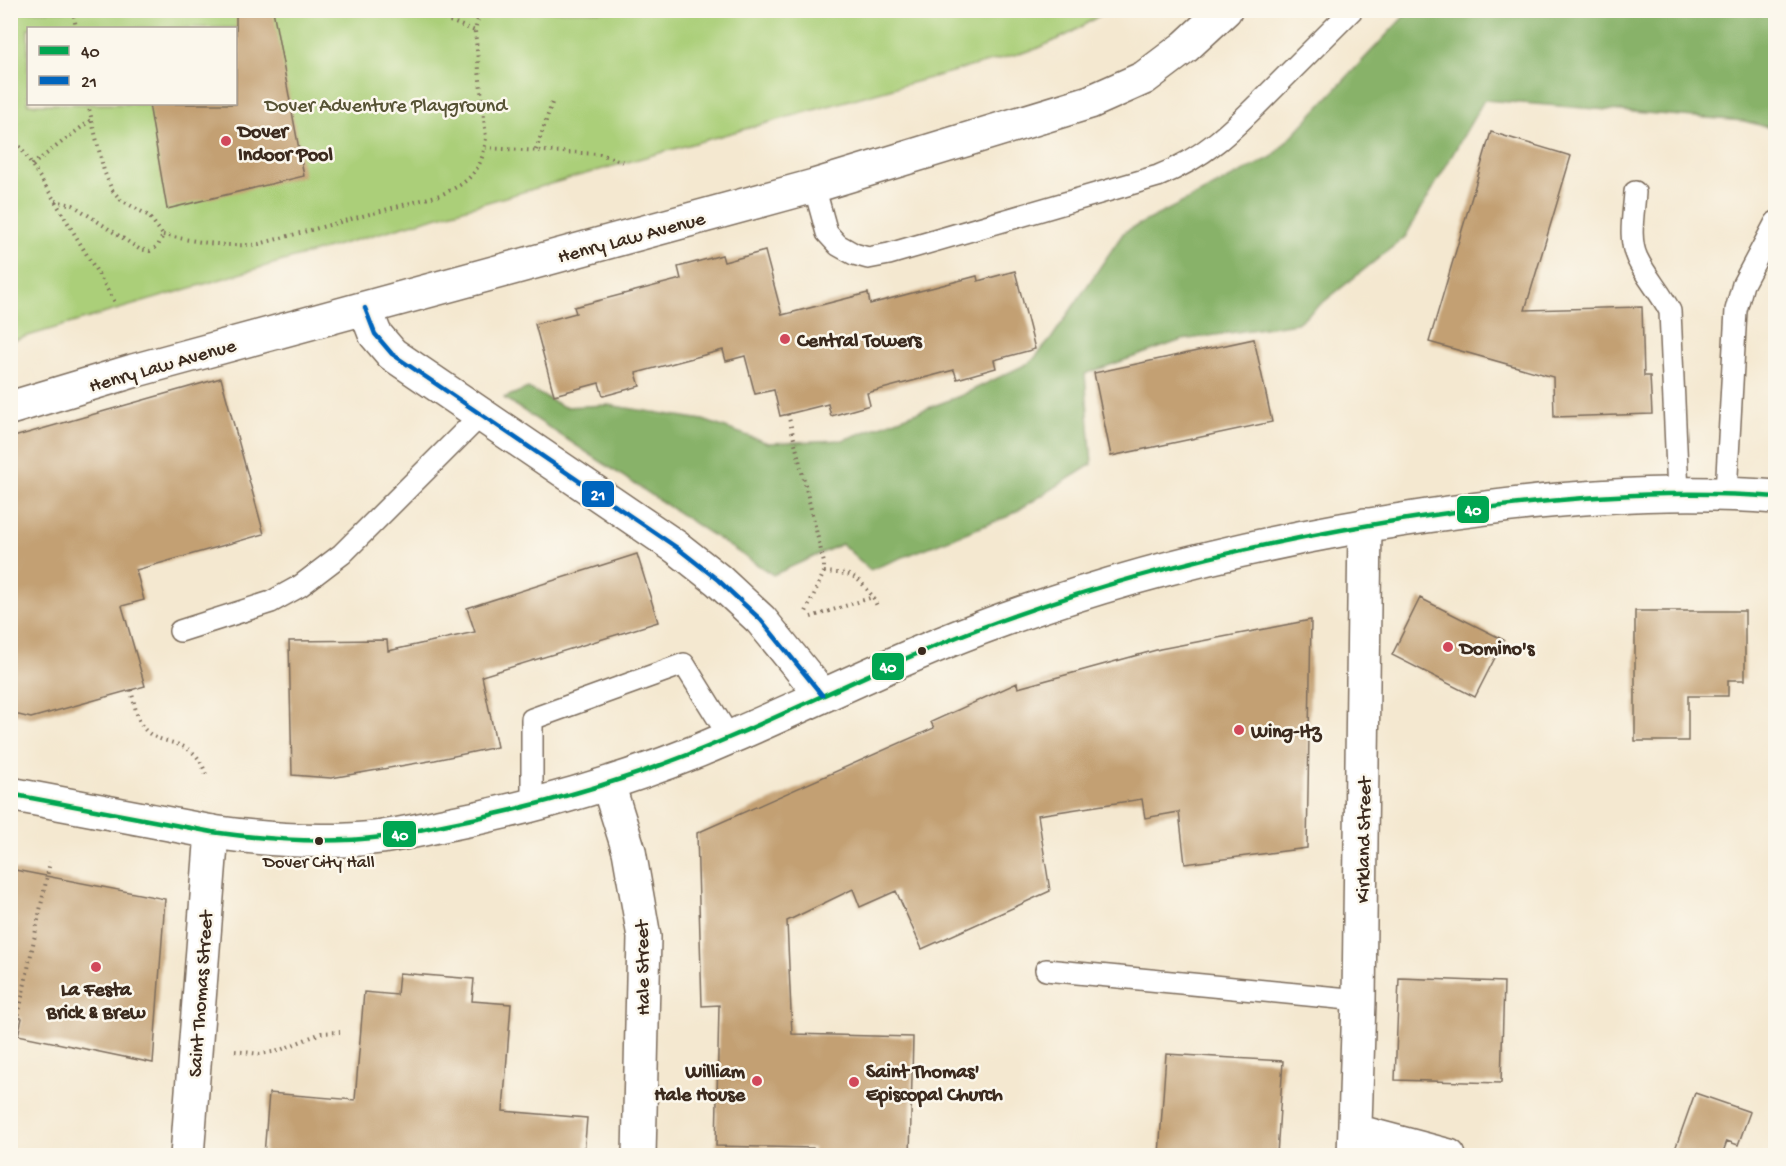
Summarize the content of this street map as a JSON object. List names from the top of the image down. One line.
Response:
{"streets":{"street":["Henry Law Avenue","Kirkland Street","Hale Street","Saint Thomas Street"]},"parks":["Dover Adventure Playground"],"places":["Dover Indoor Pool","Central Towers","Domino's","Wing-Itz","Dover City Hall","La Festa Brick & Brew","William Hale House","Saint Thomas' Episcopal Church"],"lines":["transit line 21","transit line 40"],"legend":["40","21"]}
